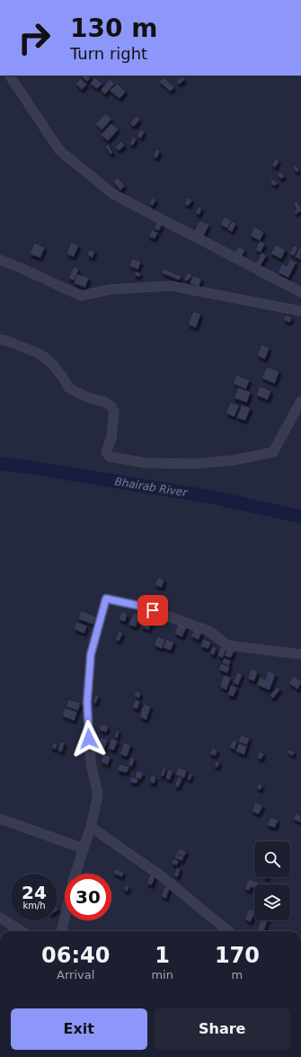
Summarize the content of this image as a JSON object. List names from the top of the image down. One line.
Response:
{"water":["Bhairab River"],"page":{"turn":["130 m","Turn right"],"speed":"24 km/h","limit":"30","eta":["06:40","Arrival","1","min","170","m"],"buttons":["Exit","Share"]}}
